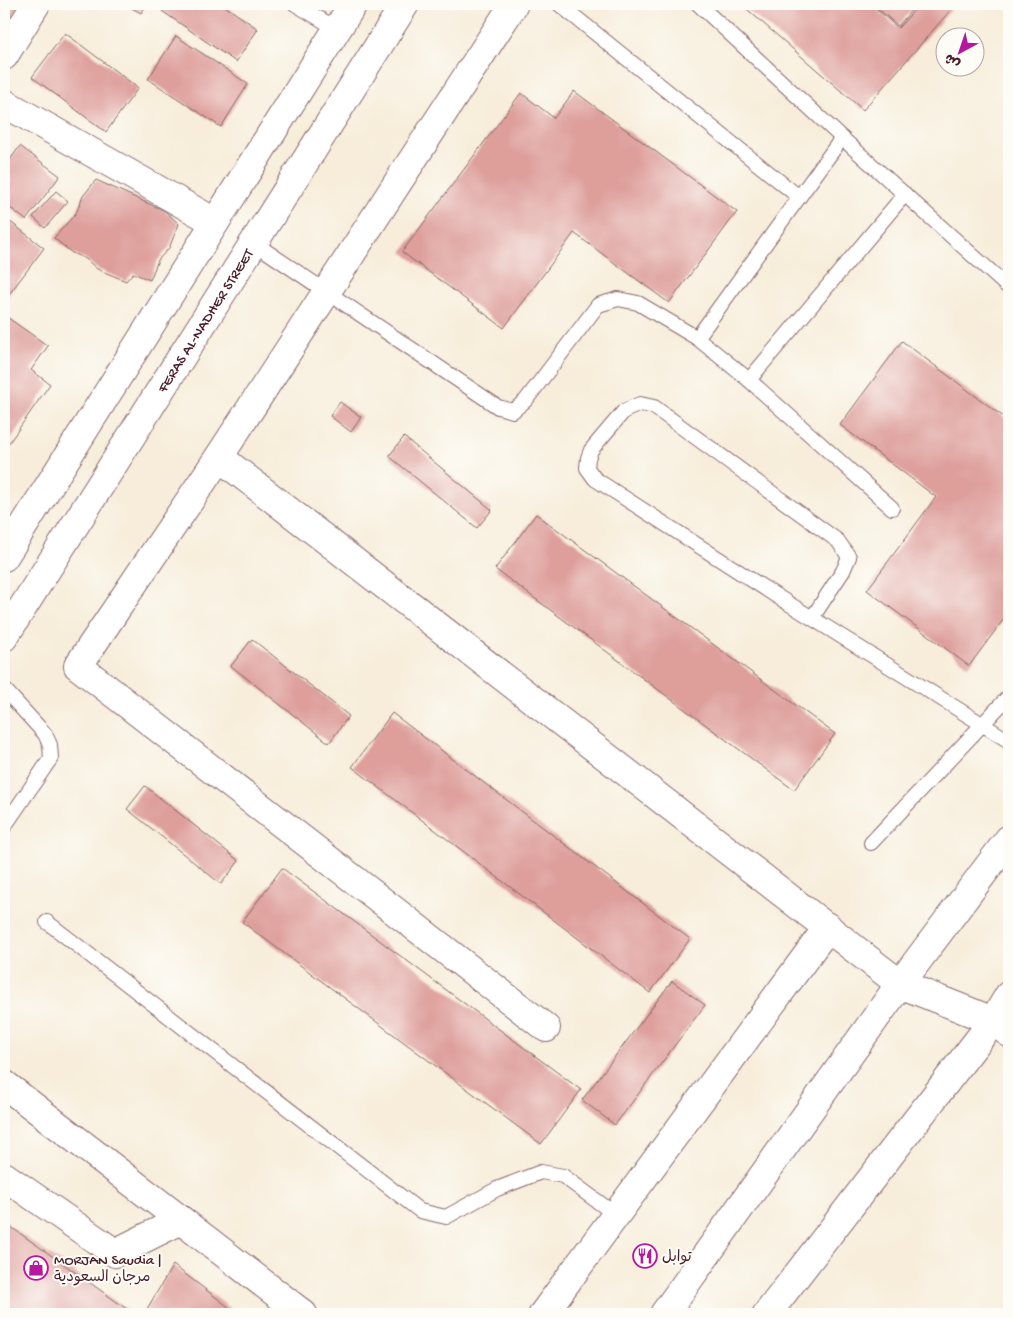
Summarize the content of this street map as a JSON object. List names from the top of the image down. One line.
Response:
{"streets":{"street":["FERAS AL-NADHER STREET"]},"places":{"restaurant":["توابل"],"shop":["MORJAN Saudia | مرجان السعودية"]},"north":"bottom left"}
